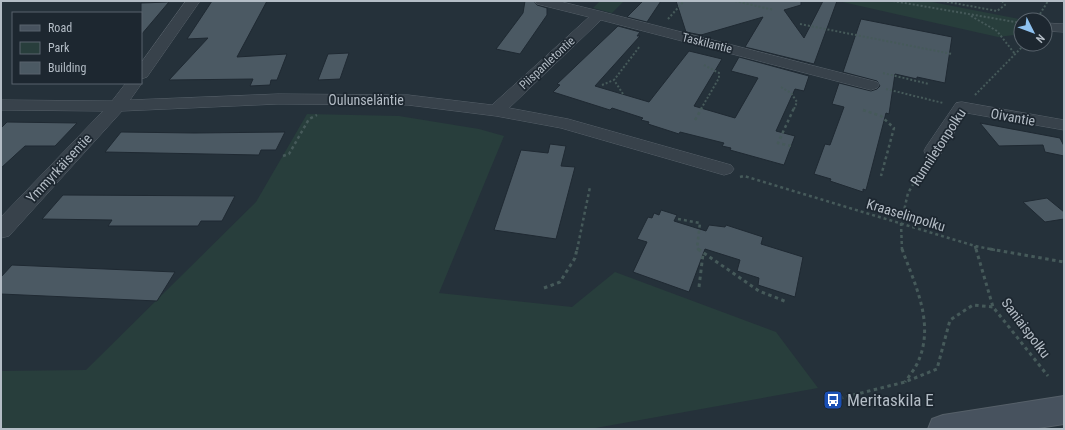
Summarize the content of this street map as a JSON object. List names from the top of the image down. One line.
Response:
{"streets":{"street":["Taskilantie","Piispanletontie","Oulunseläntie","Oivantie","Runniletonpolku","Ymmyrkäisentie"],"path":["Kraaselinpolku","Saniaispolku"]},"crossings":[["Taskilantie","Piispanletontie"],["Piispanletontie","Oulunseläntie"],["Oulunseläntie","Ymmyrkäisentie"],["Oulunseläntie","Kraaselinpolku"],["Oivantie","Runniletonpolku"],["Runniletonpolku","Kraaselinpolku"],["Kraaselinpolku","Saniaispolku"]],"places":{"bus stop":["Meritaskila E"]},"legend":["Road","Park","Building"],"north":"bottom right"}
